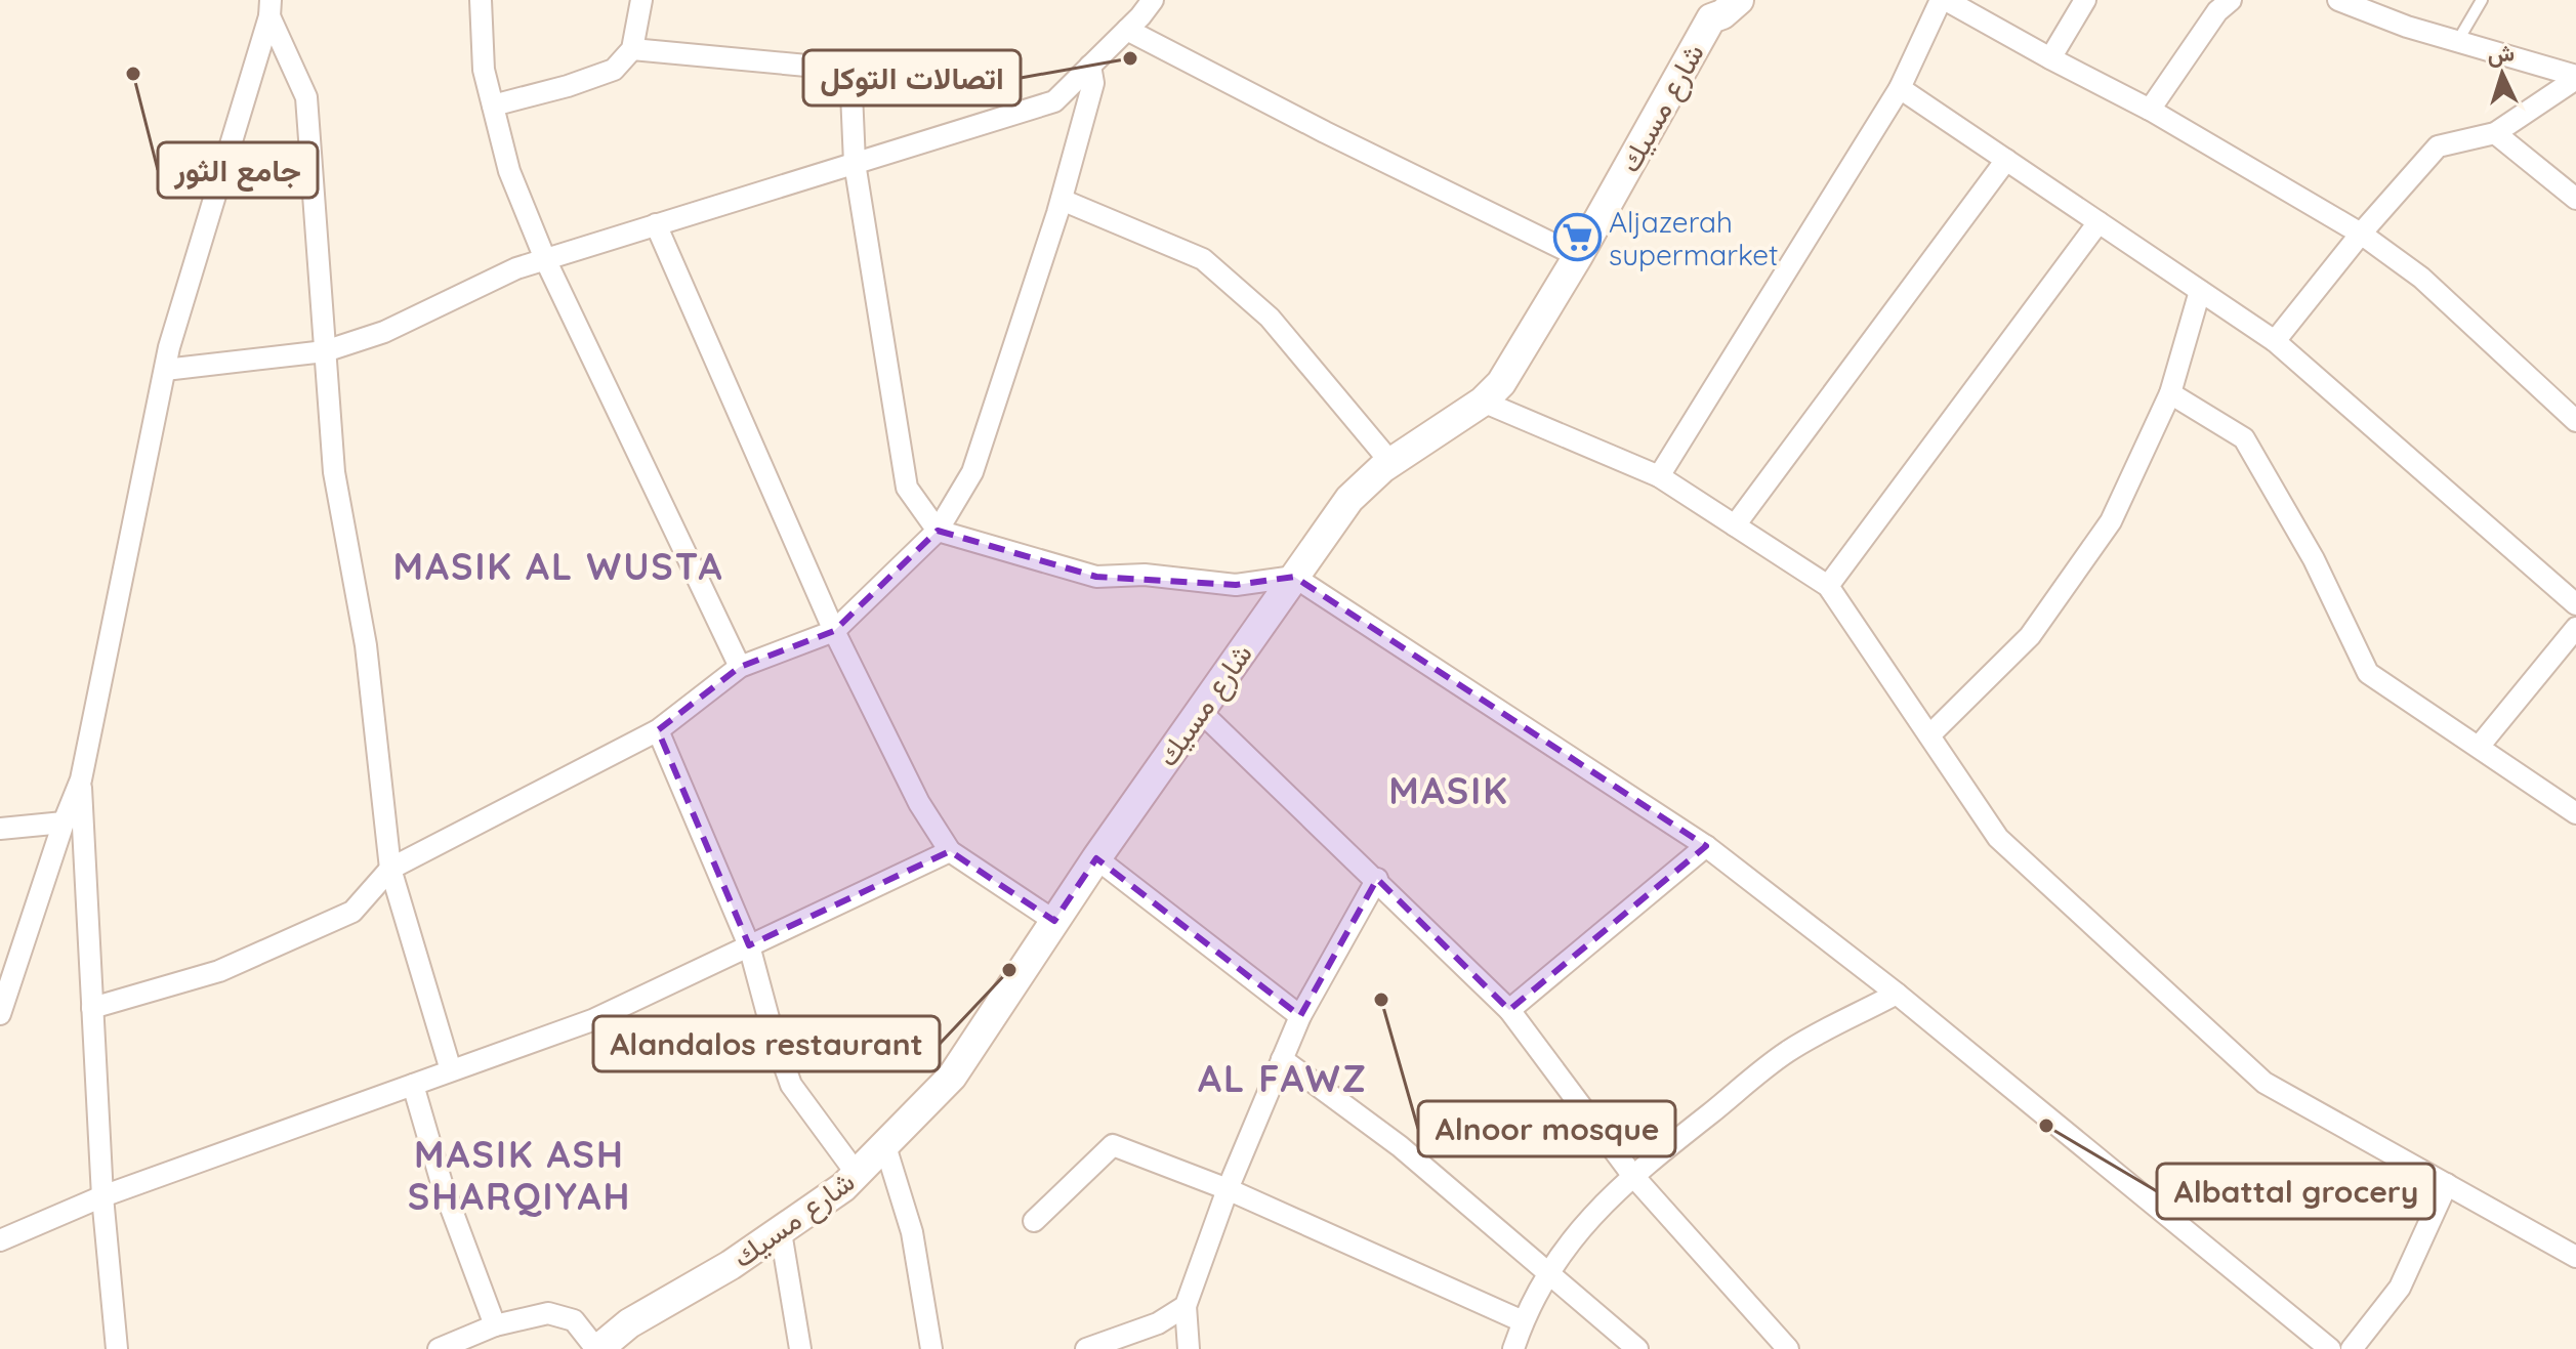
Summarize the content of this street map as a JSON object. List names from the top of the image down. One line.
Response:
{"streets":{"street":["شارع مسيك"]},"districts":["MASIK AL WUSTA","MASIK","AL FAWZ","MASIK ASH SHARQIYAH"],"places":{"other":["اتصالات التوكل","جامع الثور","Alandalos restaurant","Alnoor mosque","Albattal grocery"],"supermarket":["Aljazerah supermarket"]},"north":"top"}
